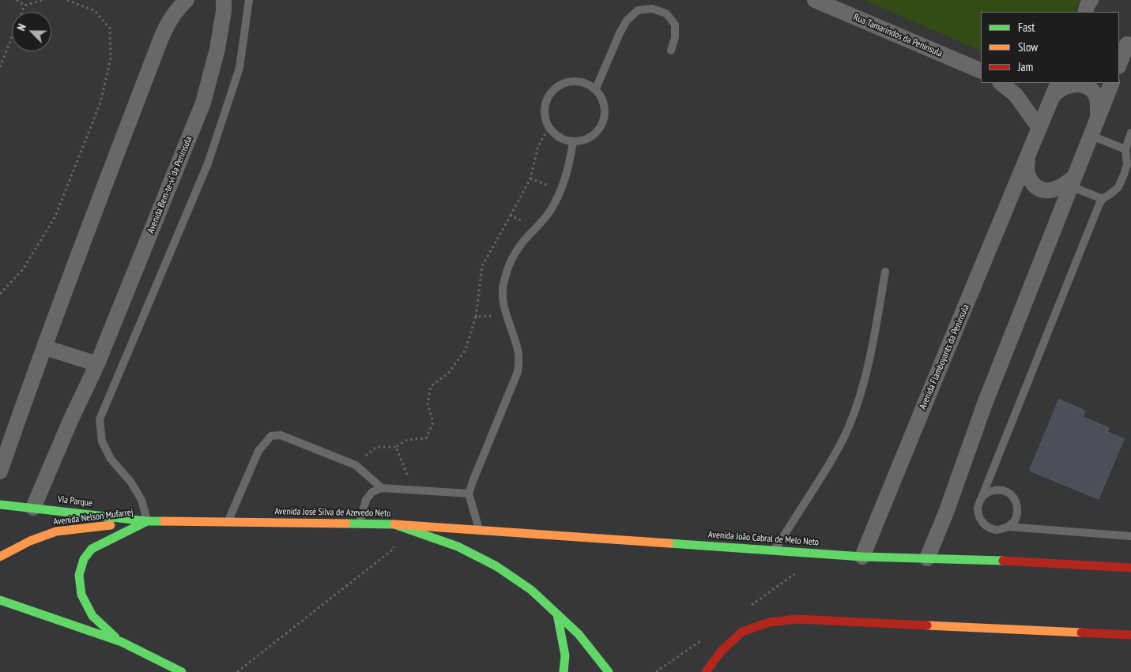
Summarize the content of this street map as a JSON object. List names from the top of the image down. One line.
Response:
{"streets":{"street":["Rua Tamarindos da Península","Avenida Bem-te-vi da Península","Avenida Flamboyants da Península","Via Parque","Avenida José Silva de Azevedo Neto","Avenida Nelson Mufarrej","Avenida João Cabral de Melo Neto"]},"crossings":[["Avenida Bem-te-vi da Península","Via Parque"],["Avenida Flamboyants da Península","Avenida João Cabral de Melo Neto"],["Via Parque","Avenida José Silva de Azevedo Neto"],["Via Parque","Avenida Nelson Mufarrej"],["Avenida José Silva de Azevedo Neto","Avenida Nelson Mufarrej"],["Avenida José Silva de Azevedo Neto","Avenida João Cabral de Melo Neto"]],"legend":["Fast","Slow","Jam"],"north":"top left"}
